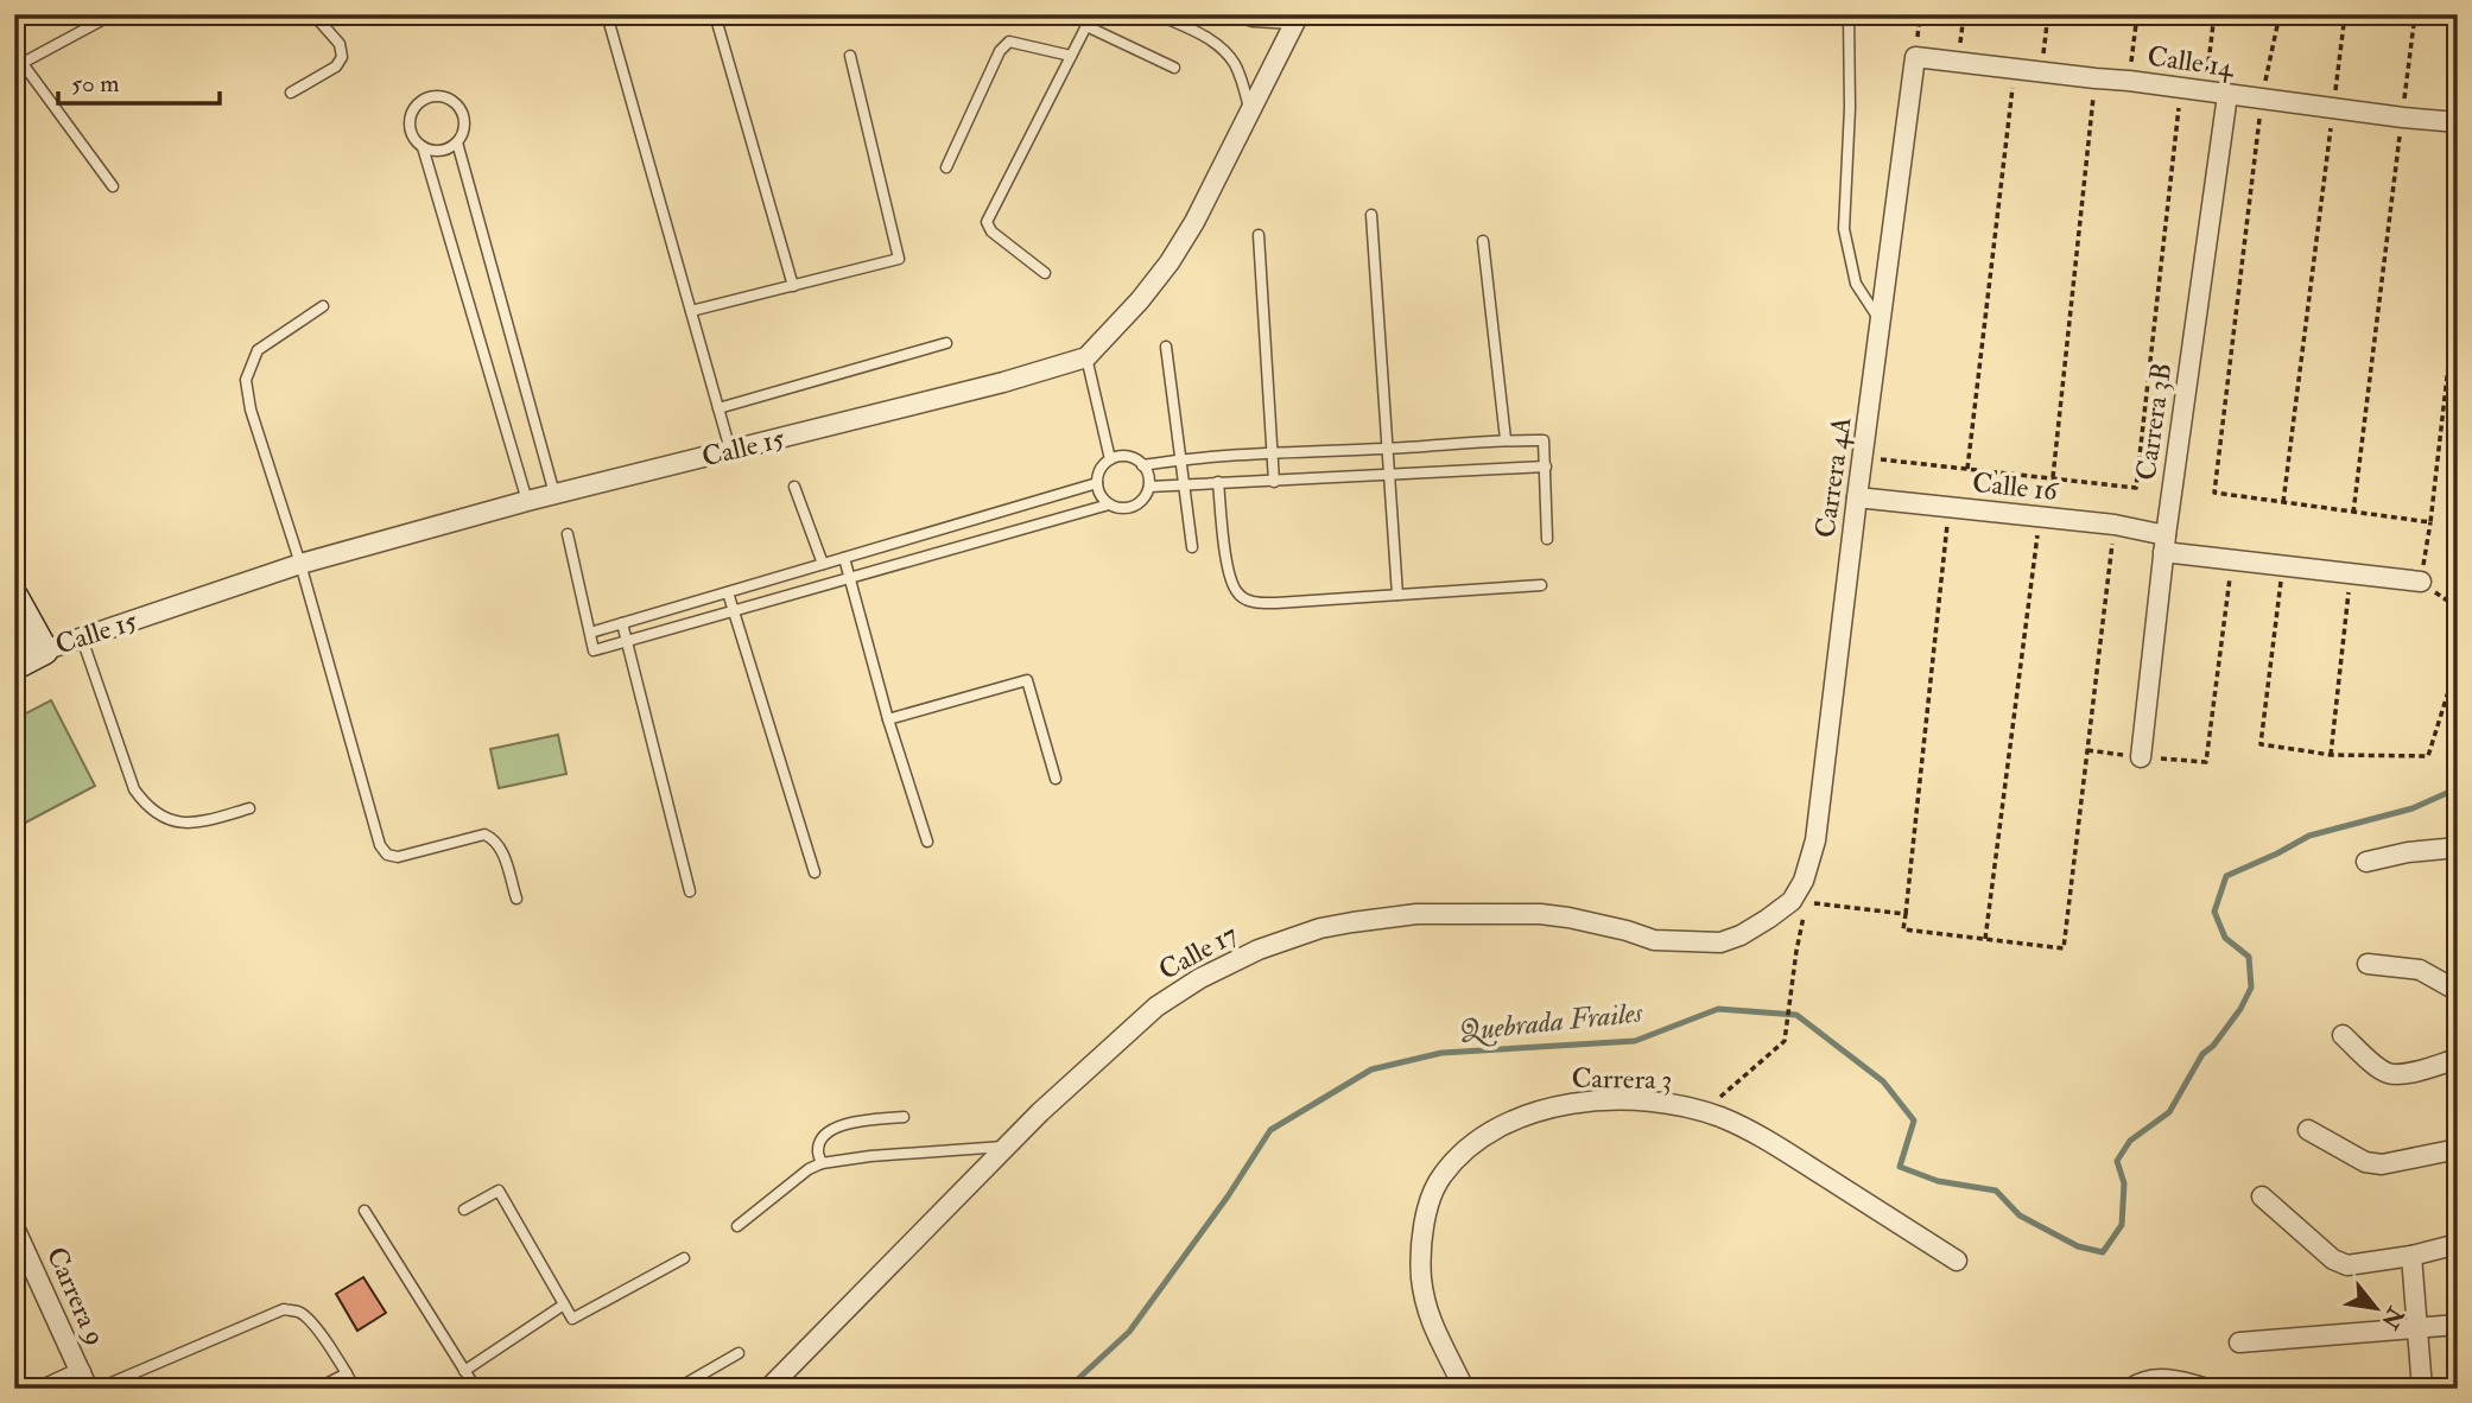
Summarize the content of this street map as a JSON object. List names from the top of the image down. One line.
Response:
{"streets":{"main road":["Calle 15"],"street":["Calle 14","Carrera 3B","Carrera 4A","Calle 16","Calle 17","Carrera 3","Carrera 9"]},"crossings":[["Calle 14","Carrera 3B"],["Calle 14","Carrera 4A"],["Carrera 3B","Calle 16"],["Carrera 4A","Calle 16"],["Carrera 4A","Calle 17"]],"water":["Quebrada Frailes"],"scale_bar":"50 m","north":"bottom right"}
